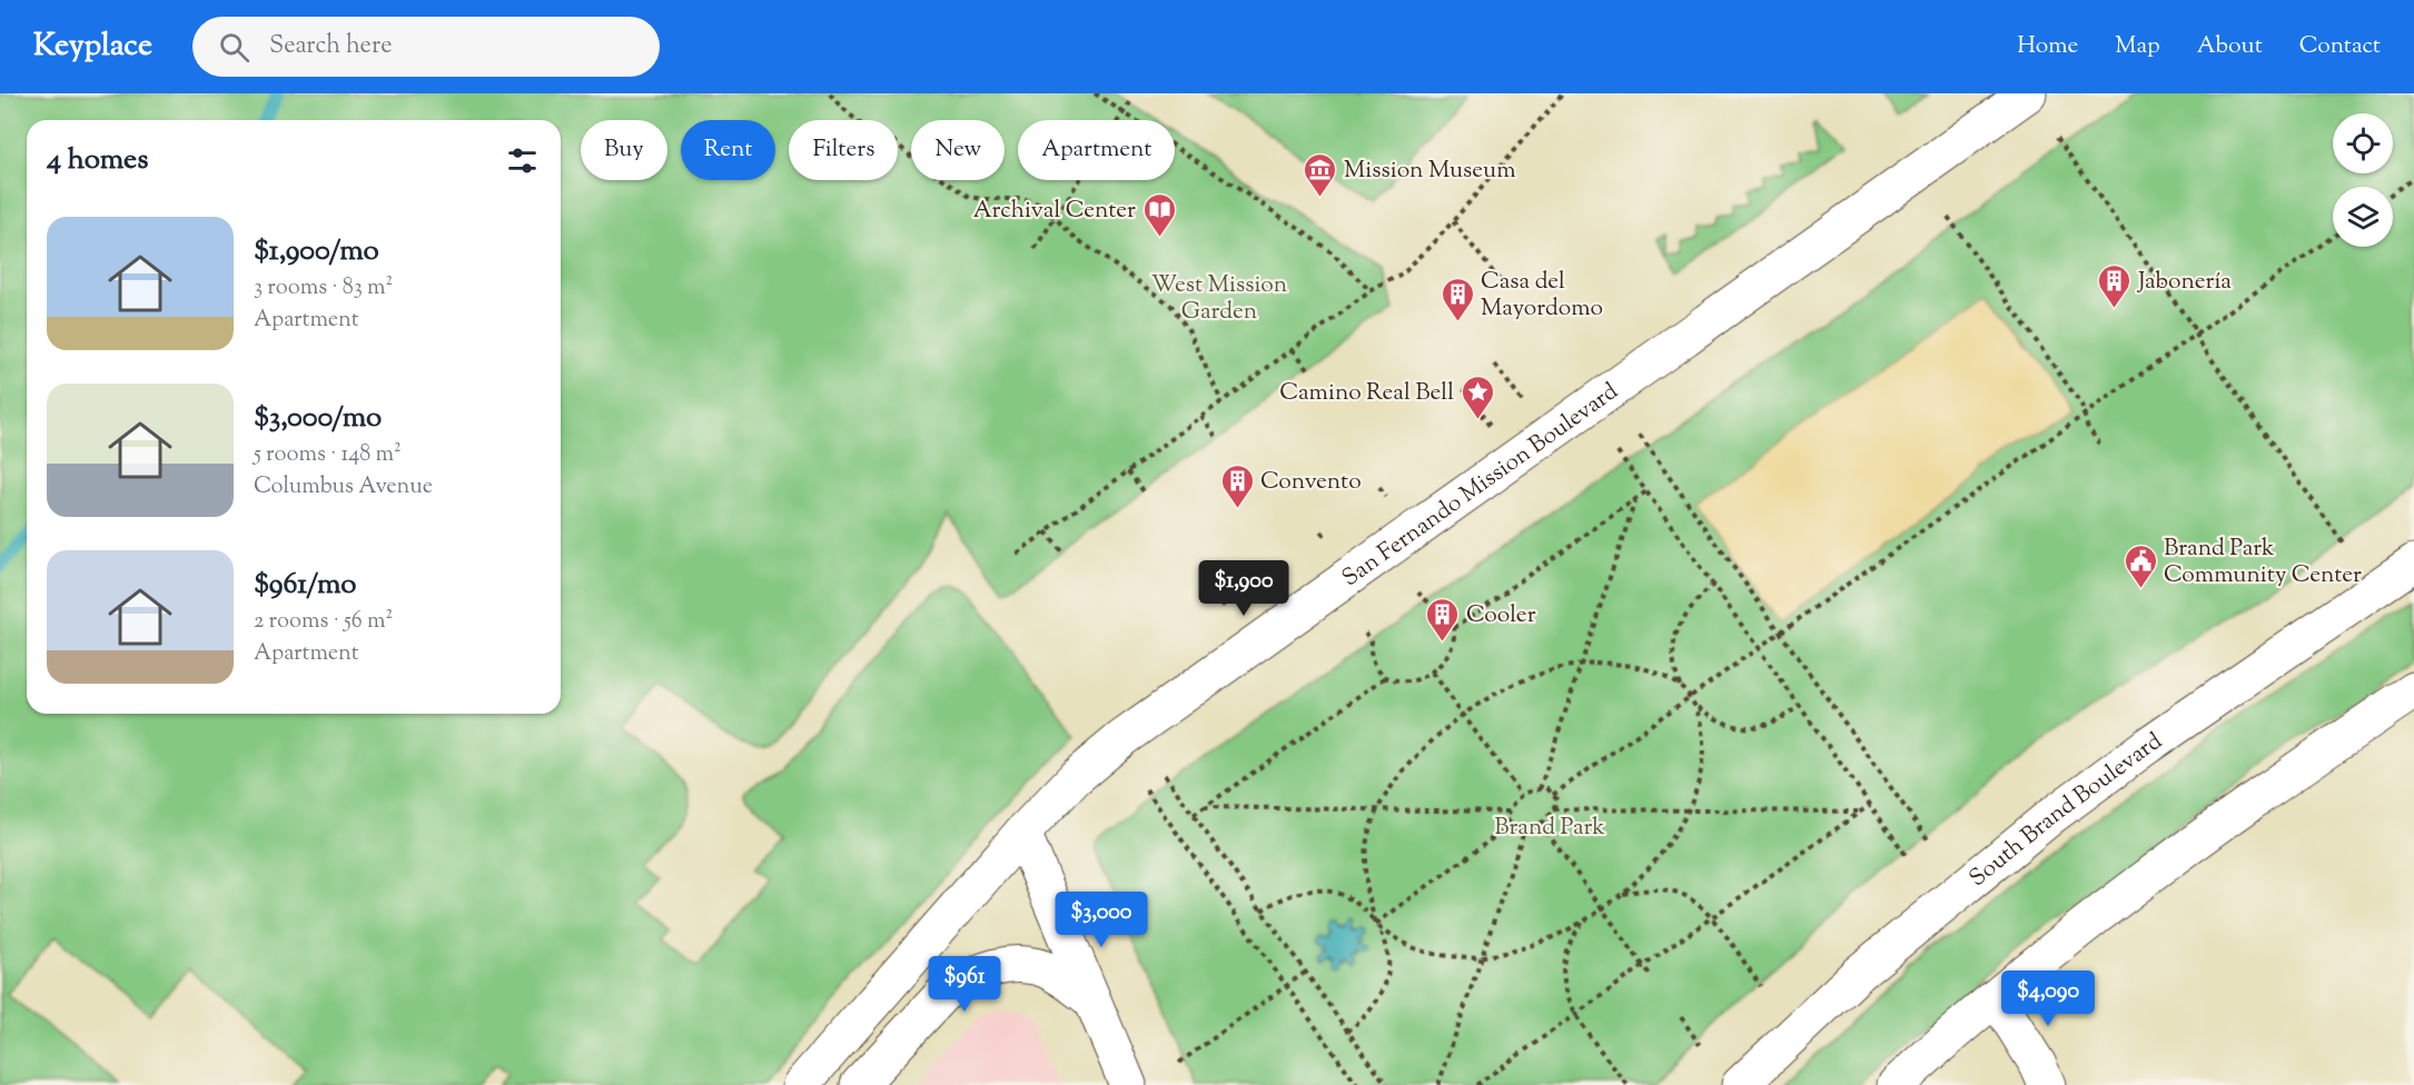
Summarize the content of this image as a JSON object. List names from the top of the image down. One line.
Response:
{"streets":{"main road":["San Fernando Mission Boulevard","South Brand Boulevard"]},"parks":["West Mission Garden","Brand Park"],"places":{"museum":["Mission Museum"],"library":["Archival Center"],"building":["Jabonería","Casa del Mayordomo","Convento","Cooler"],"place":["Camino Real Bell"],"public building":["Brand Park Community Center"]},"page":{"header":"Keyplace","search":"Search here","nav":["Home","Map","About","Contact"],"chip":["Buy","Rent","Filters","New","Apartment"],"heading":"4 homes","list":[{"name":"$1,900/mo","note":"3 rooms · 83 m² · Apartment"},{"name":"$3,000/mo","note":"5 rooms · 148 m² · Columbus Avenue"},{"name":"$961/mo","note":"2 rooms · 56 m² · Apartment"}],"price":["$1,900","$3,000","$961","$4,090"]}}
